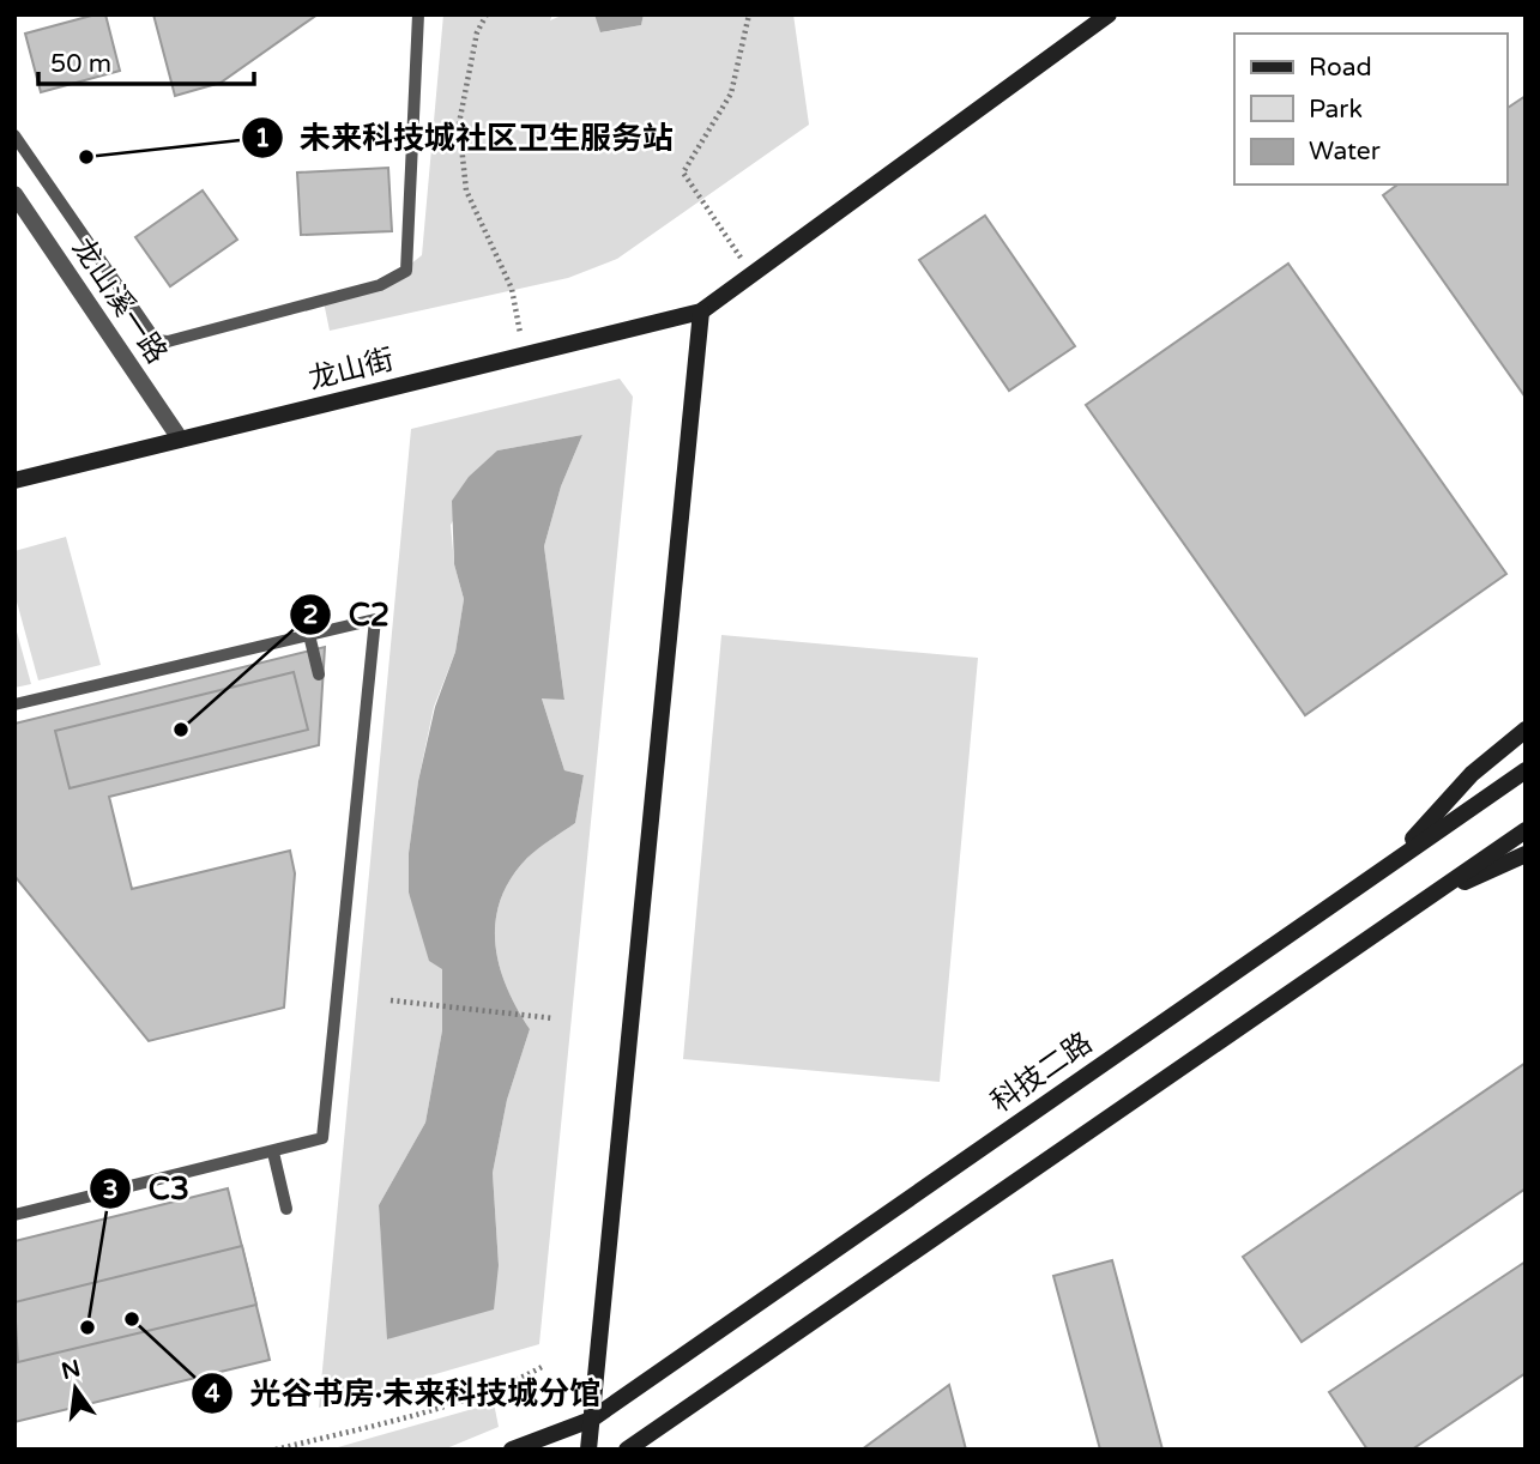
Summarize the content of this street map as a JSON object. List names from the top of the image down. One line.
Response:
{"streets":{"street":["龙山溪一路","龙山街","科技二路"]},"crossings":[["龙山溪一路","龙山街"]],"places":["未来科技城社区卫生服务站","C2","光谷书房·未来科技城分馆","C3"],"legend":["Road","Park","Water"],"scale_bar":"50 m","north":"top"}
